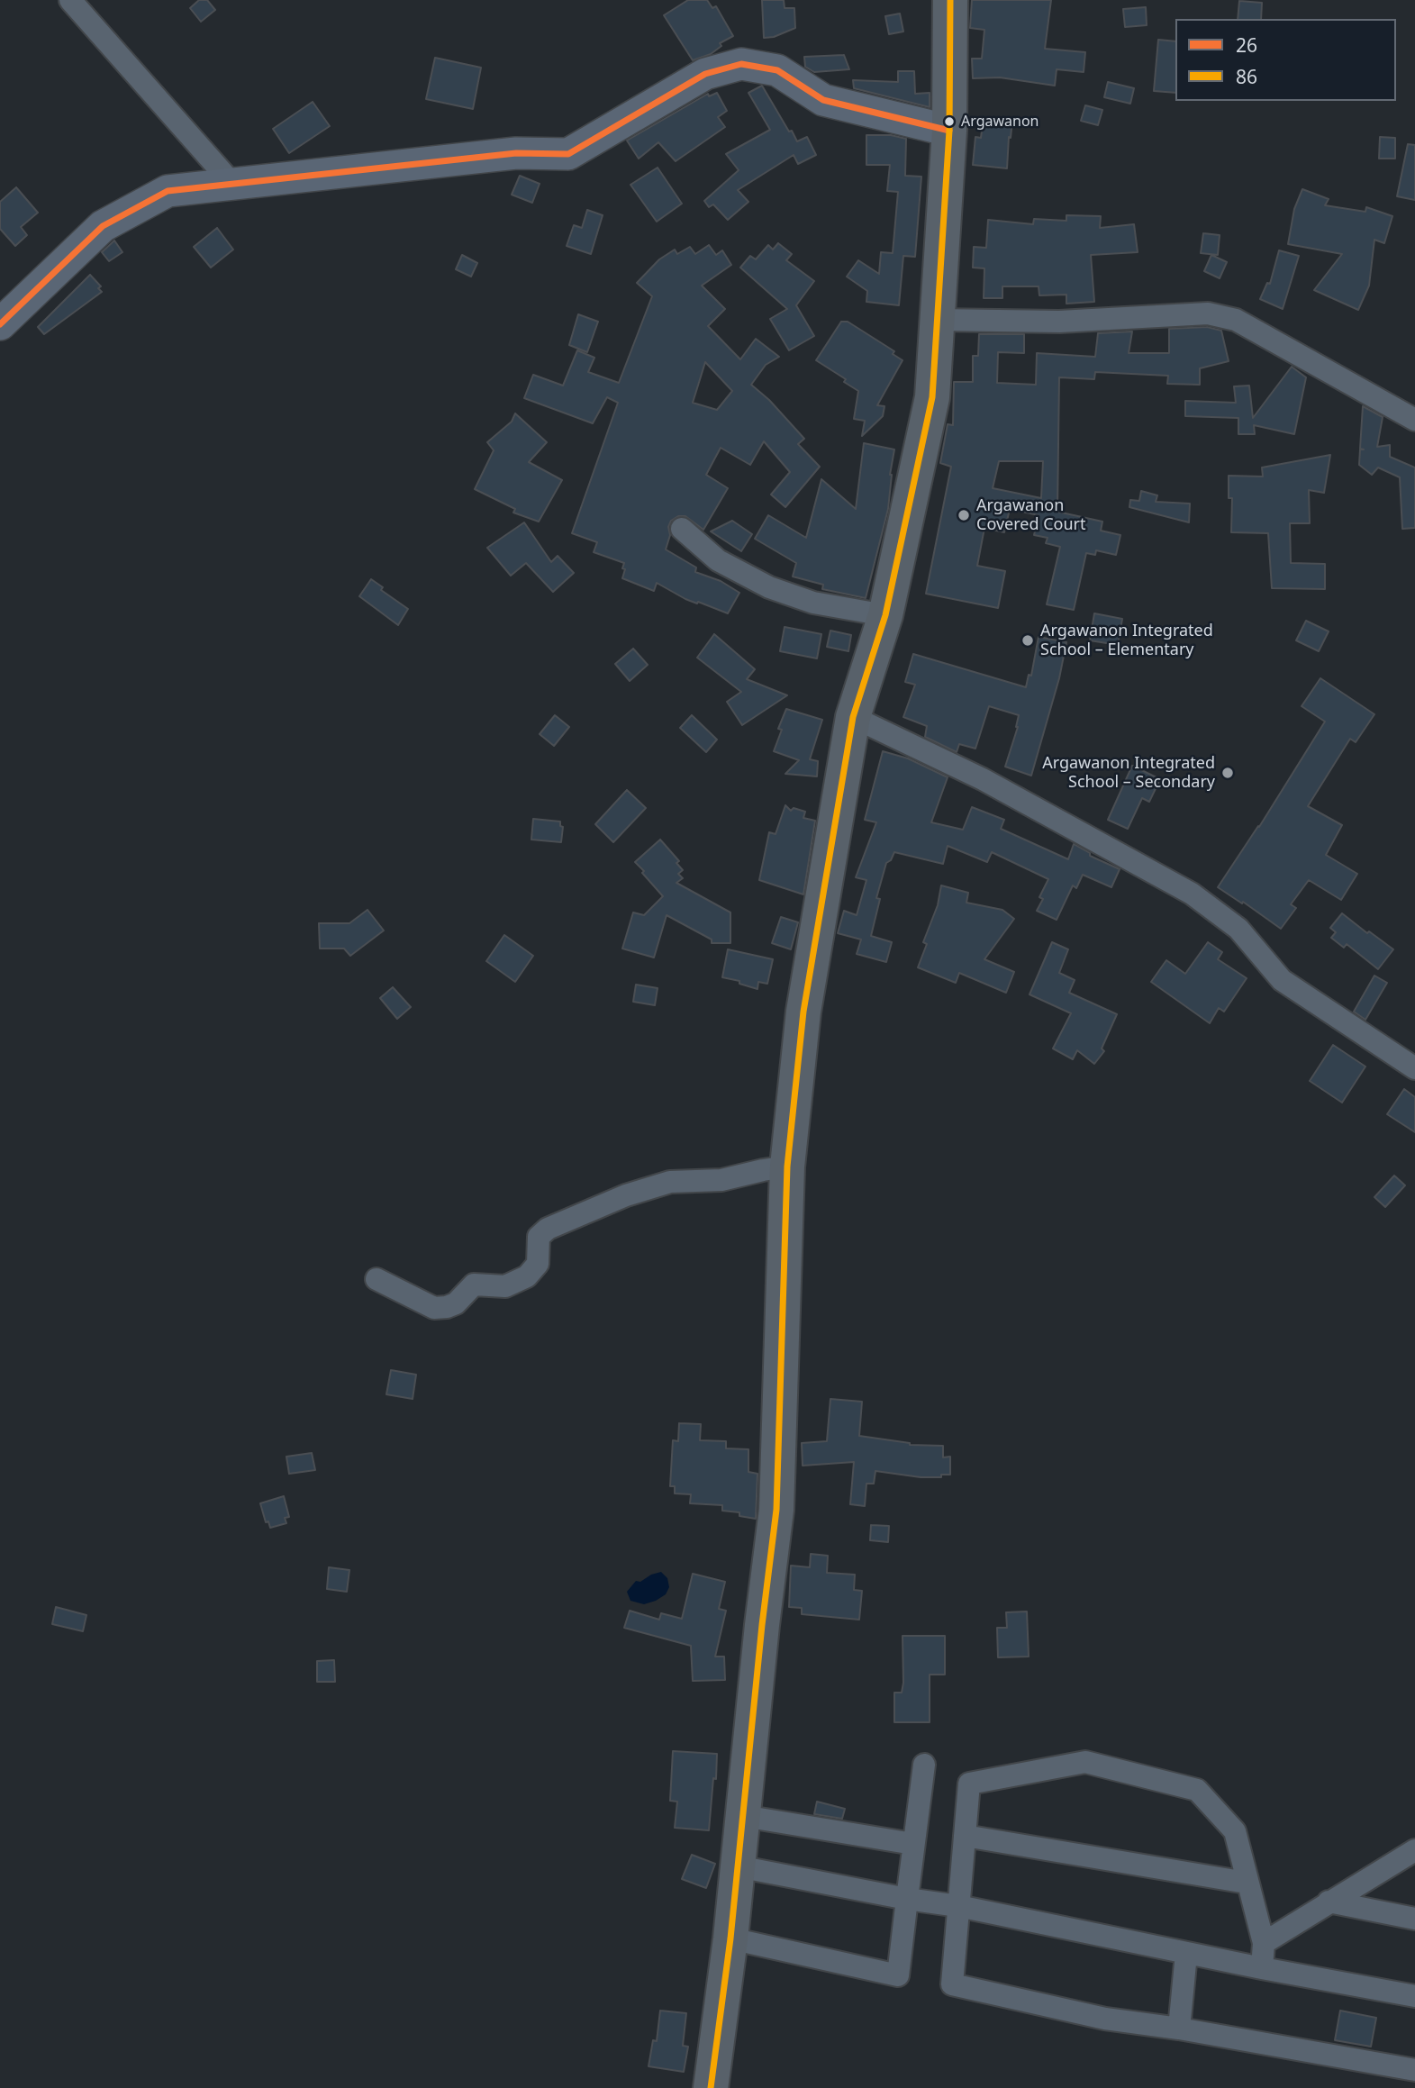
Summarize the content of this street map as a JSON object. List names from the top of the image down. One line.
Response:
{"places":["Argawanon","Argawanon Covered Court","Argawanon Integrated School – Elementary","Argawanon Integrated School – Secondary"],"lines":["transit line 86","transit line 26"],"legend":["26","86"]}
